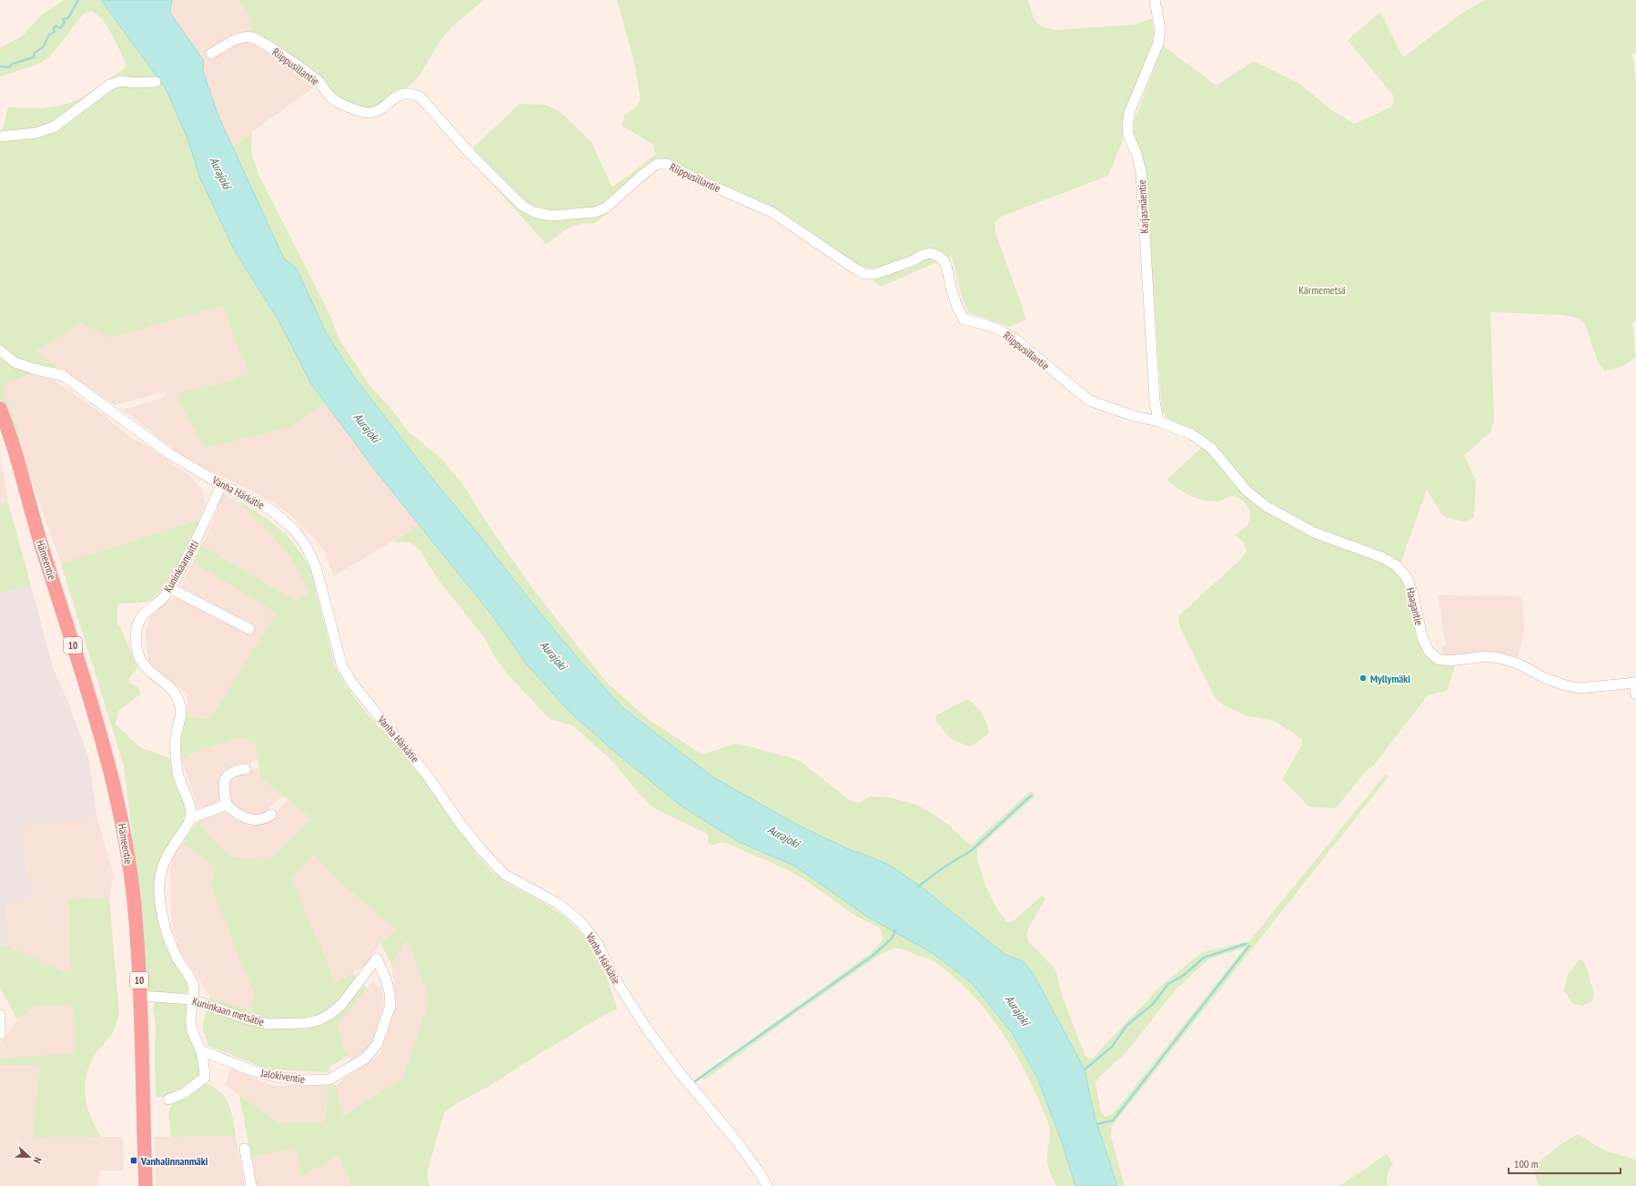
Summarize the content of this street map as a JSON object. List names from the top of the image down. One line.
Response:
{"streets":{"highway":["Hämeentie","10"],"street":["Riippusillantie","Karjasmäentie","Vanha Härkätie","Kuninkaanraitti","Haagantie","Kuninkaan metsätie","Jalokiventie"]},"crossings":[["Riippusillantie","Karjasmäentie"],["Riippusillantie","Haagantie"],["Karjasmäentie","Haagantie"],["Vanha Härkätie","Kuninkaanraitti"],["Hämeentie","Kuninkaan metsätie"],["Kuninkaan metsätie","Jalokiventie"]],"water":["Aurajoki"],"parks":["Kärmemetsä"],"places":{"other":["Myllymäki"],"transit":["Vanhalinnanmäki"]},"scale_bar":"100 m","north":"right"}
